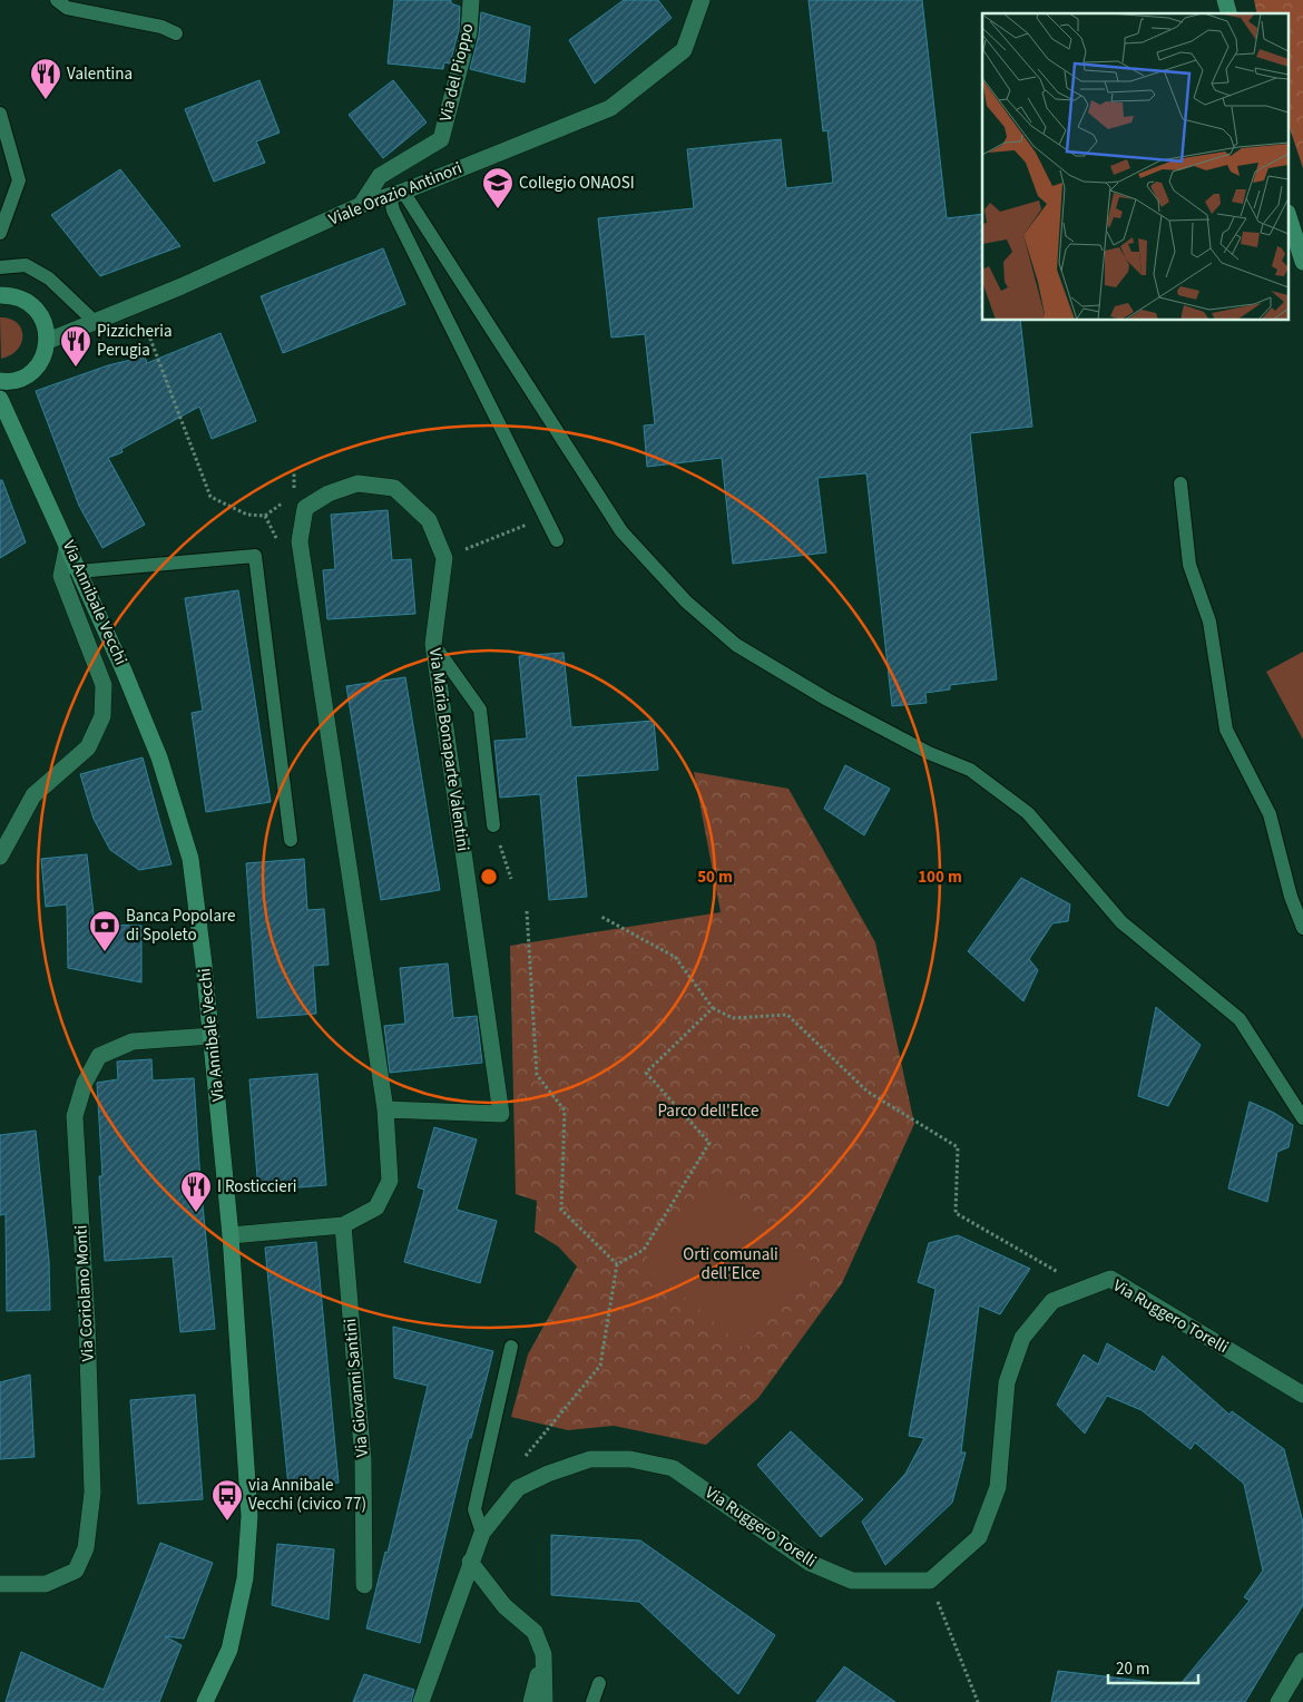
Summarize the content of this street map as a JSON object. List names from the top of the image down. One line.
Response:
{"streets":{"street":["Via del Pioppo","Viale Orazio Antinori","Via Annibale Vecchi","Via Maria Bonaparte Valentini","Via Coriolano Monti","Via Ruggero Torelli","Via Giovanni Santini"]},"crossings":[["Via del Pioppo","Viale Orazio Antinori"],["Via Annibale Vecchi","Via Coriolano Monti"]],"parks":["Parco dell'Elce","Orti comunali dell'Elce"],"places":{"restaurant":["Valentina","Pizzicheria Perugia","I Rosticcieri"],"school or university":["Collegio ONAOSI"],"bank":["Banca Popolare di Spoleto"],"bus stop":["via Annibale Vecchi (civico 77)"]},"scale_bar":"20 m","rings":["50 m","100 m"]}
